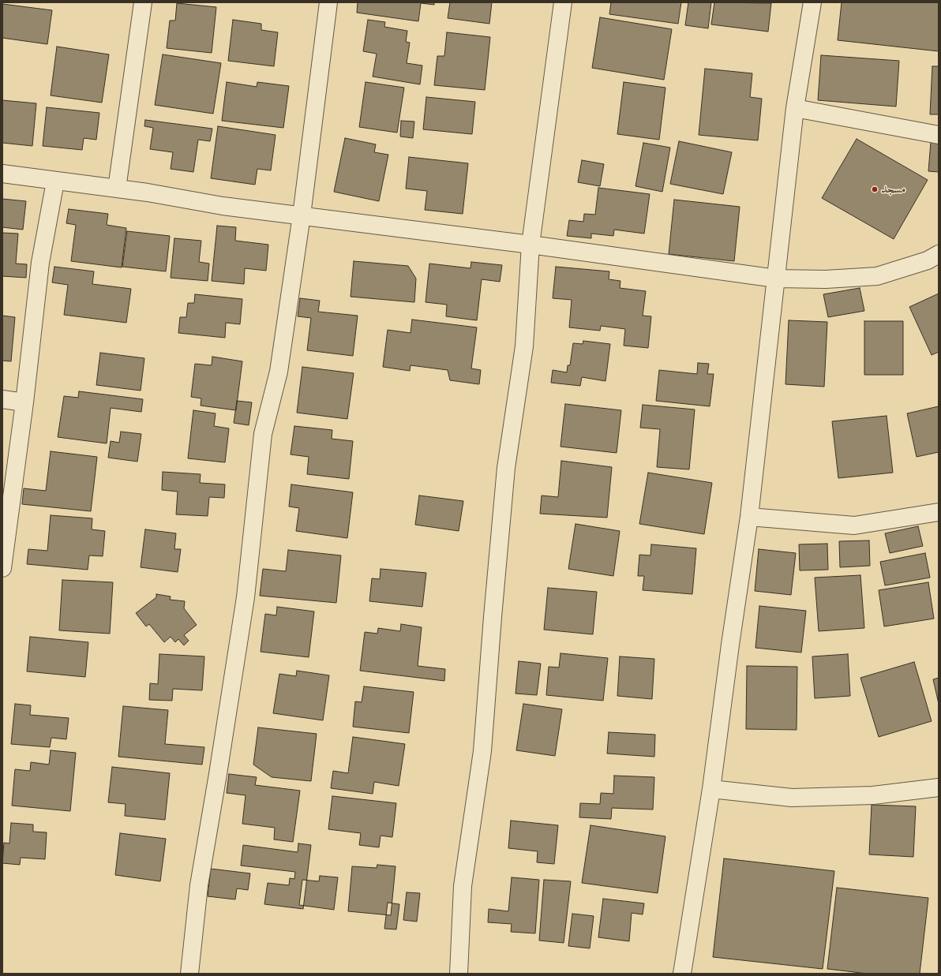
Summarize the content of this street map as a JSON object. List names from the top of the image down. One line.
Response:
{"places":["مسجد"]}
